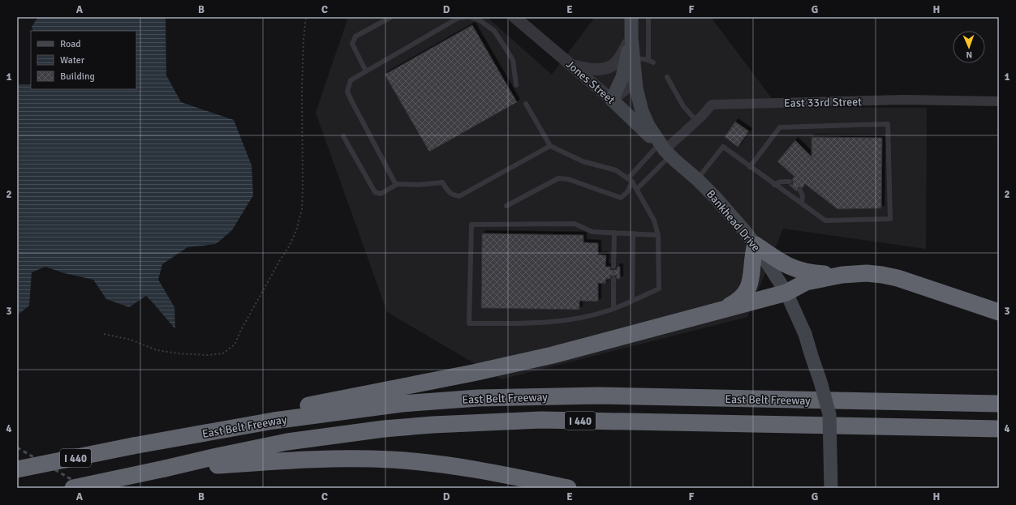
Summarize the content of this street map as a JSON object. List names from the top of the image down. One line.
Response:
{"streets":{"highway":["East Belt Freeway","I 440"],"main road":["Jones Street","Bankhead Drive"],"street":["East 33rd Street"]},"crossings":[["Jones Street","East 33rd Street"],["Jones Street","Bankhead Drive"],["East 33rd Street","Bankhead Drive"]],"legend":["Road","Water","Building"],"north":"bottom","grid":{"columns":["A","B","C","D","E","F","G","H"],"rows":["1","2","3","4"]}}
